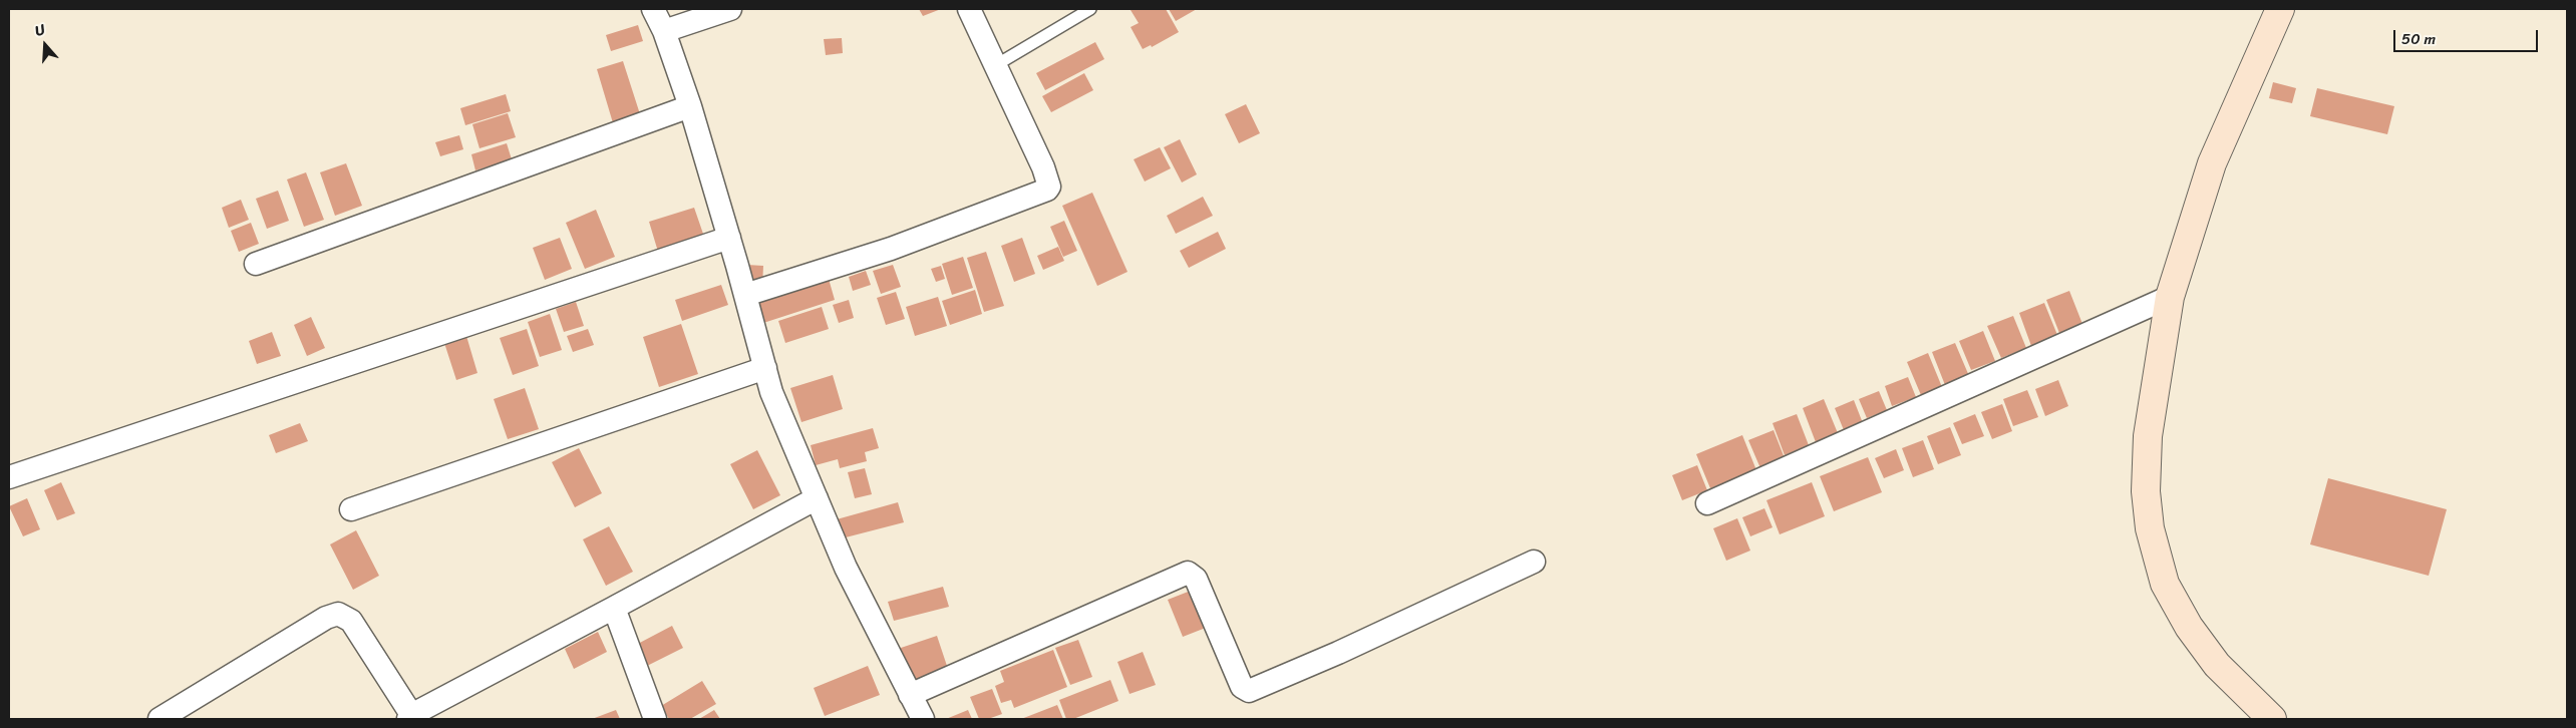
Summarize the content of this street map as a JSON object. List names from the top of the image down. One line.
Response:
{"scale_bar":"50 m","north":"top"}
